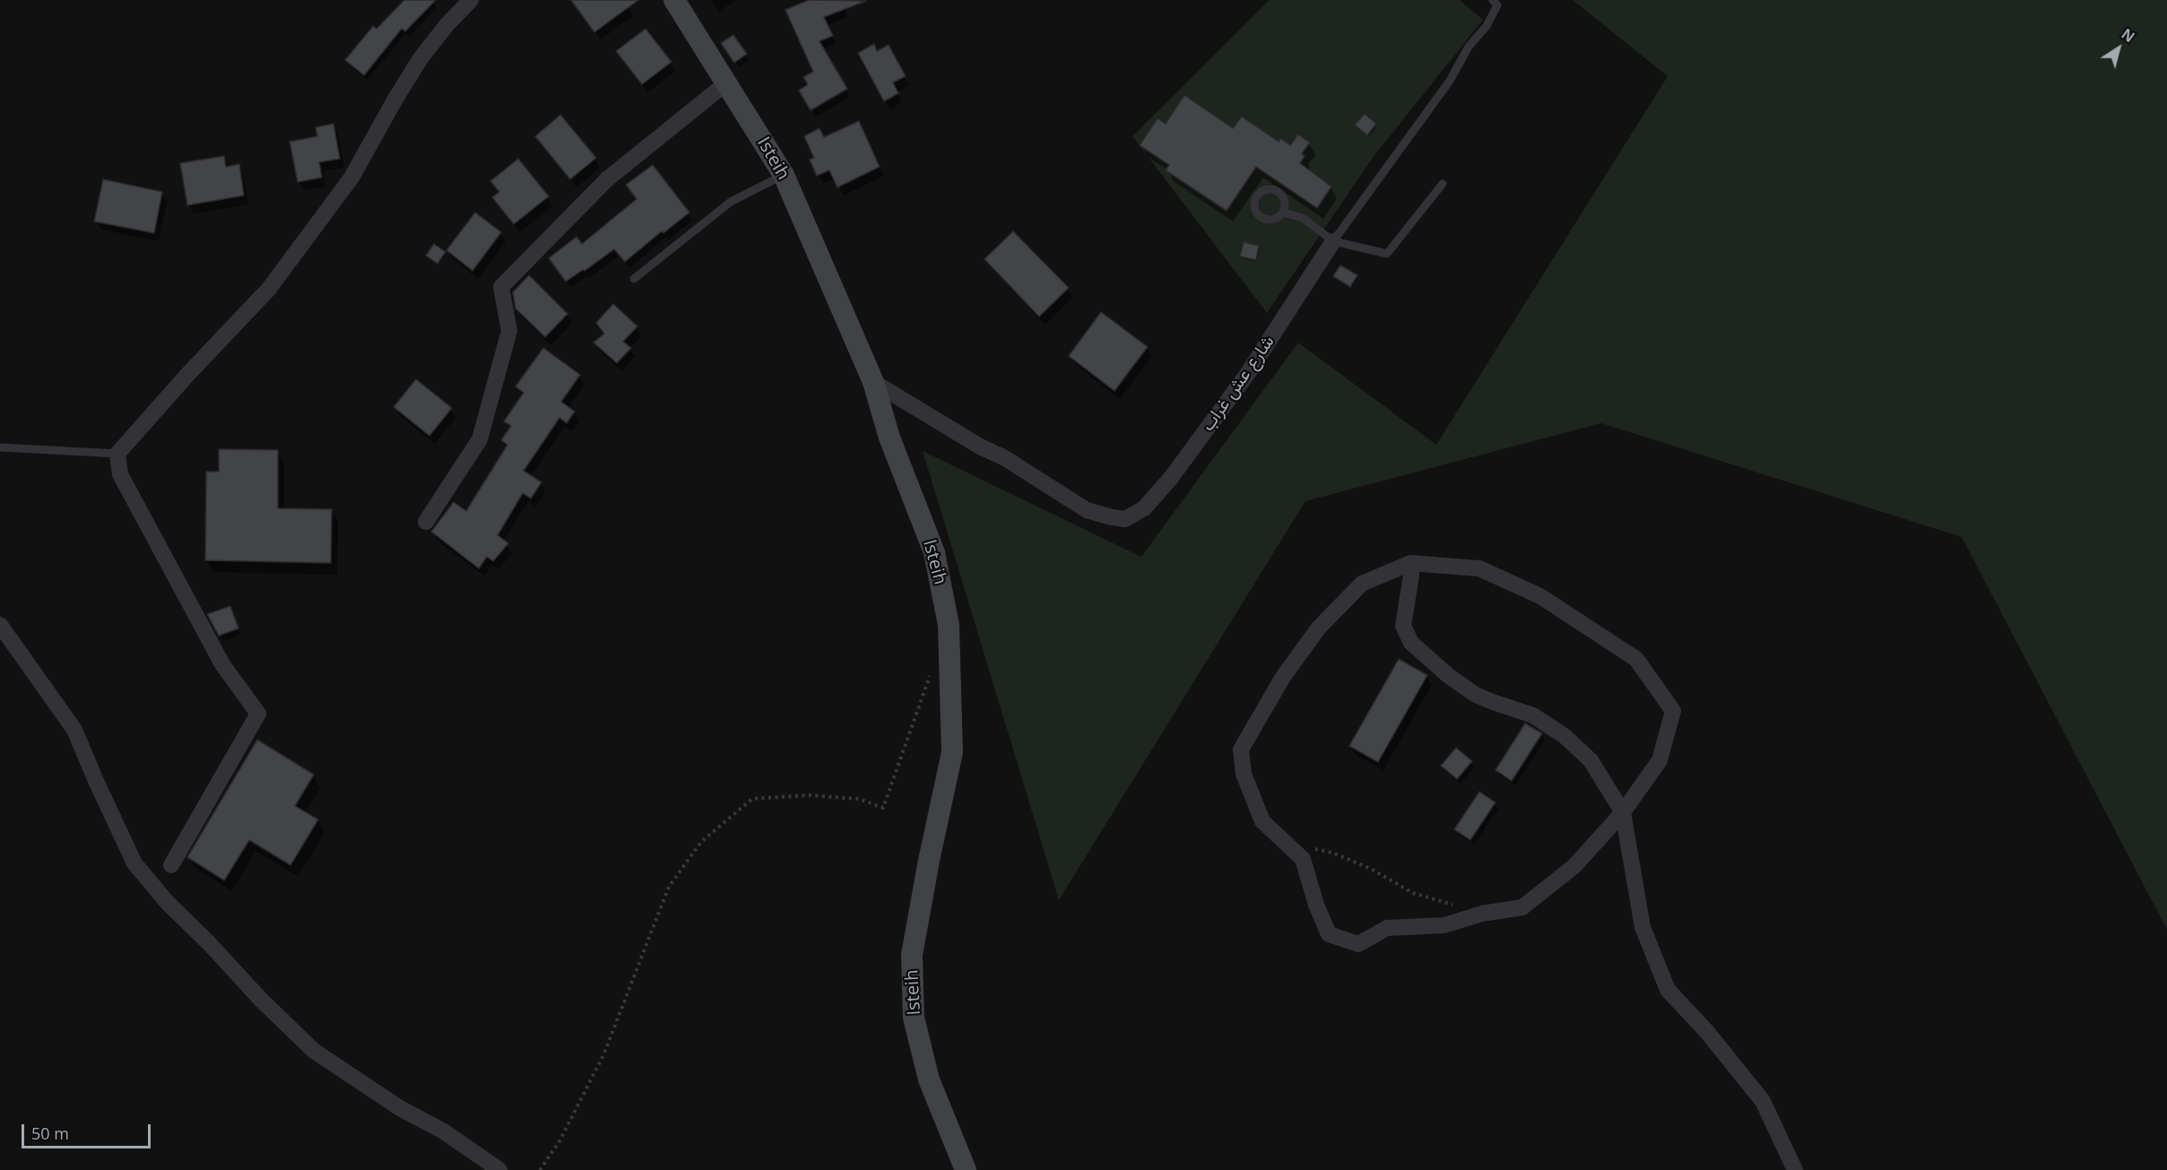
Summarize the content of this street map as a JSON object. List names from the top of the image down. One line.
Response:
{"streets":{"street":["Isteih","شارع عش غراب"]},"crossings":[["Isteih","شارع عش غراب"]],"scale_bar":"50 m","north":"top right"}
